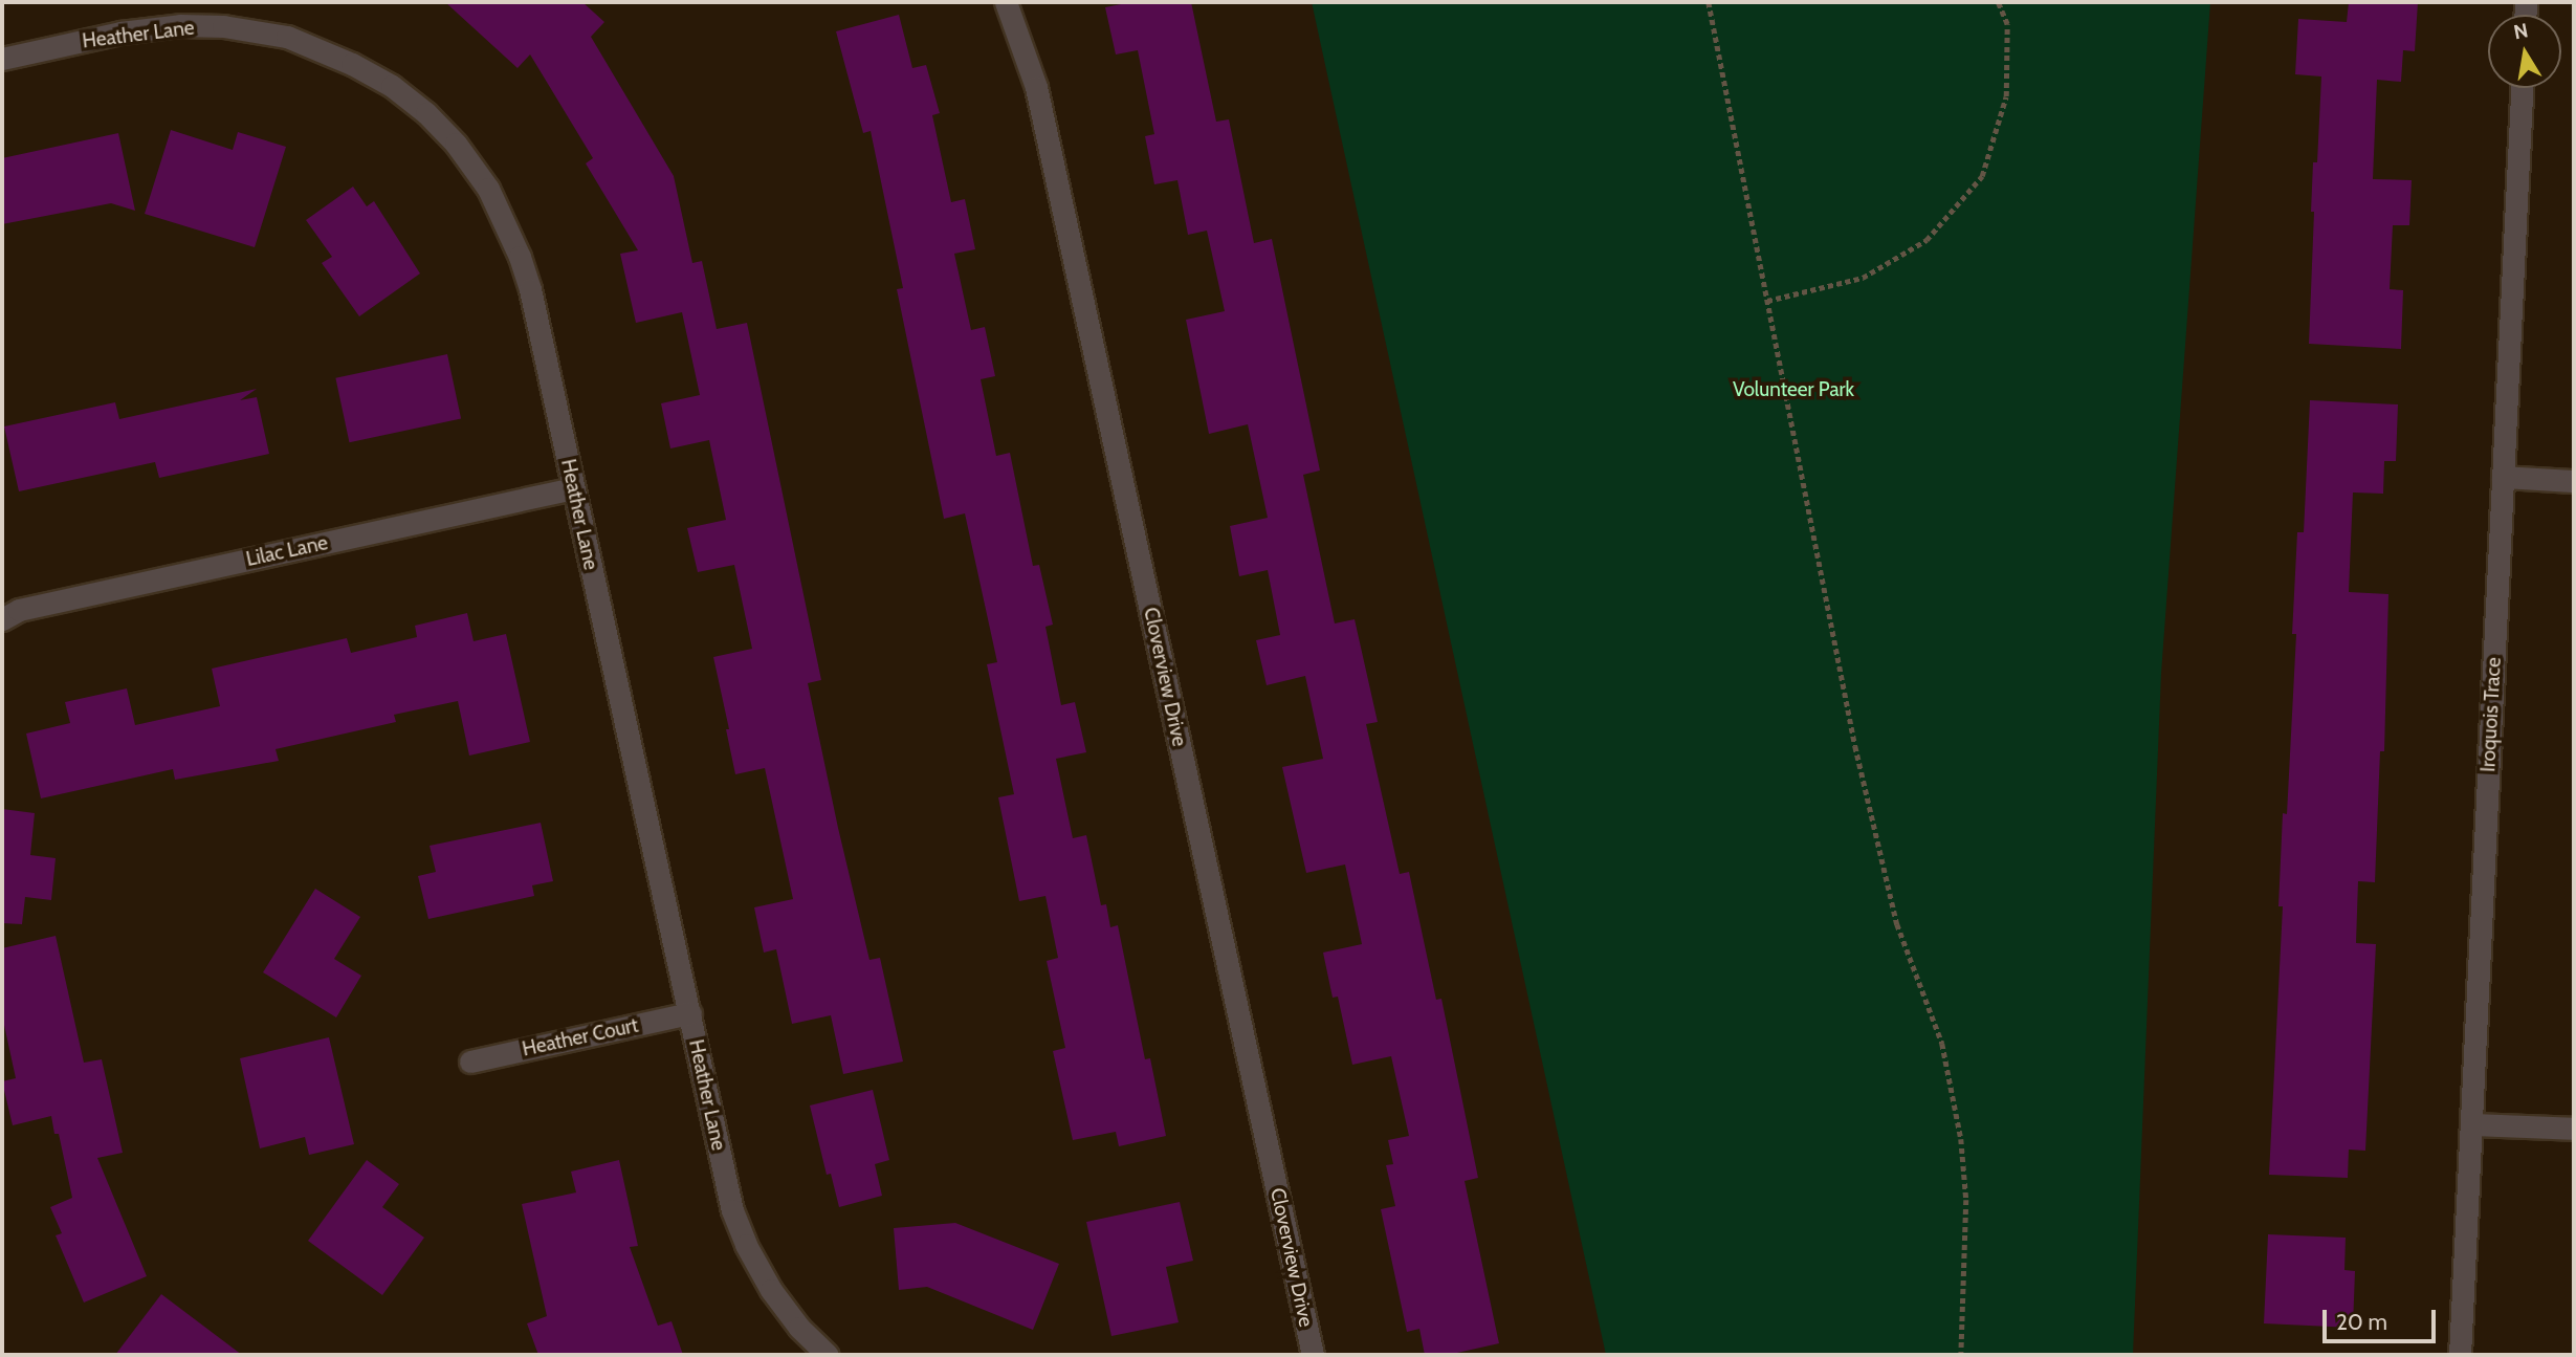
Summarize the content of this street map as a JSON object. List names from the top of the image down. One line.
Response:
{"streets":{"street":["Heather Lane","Lilac Lane","Cloverview Drive","Iroquois Trace","Heather Court"]},"crossings":[["Heather Lane","Lilac Lane"],["Heather Lane","Heather Court"]],"parks":["Volunteer Park"],"scale_bar":"20 m","north":"top"}
